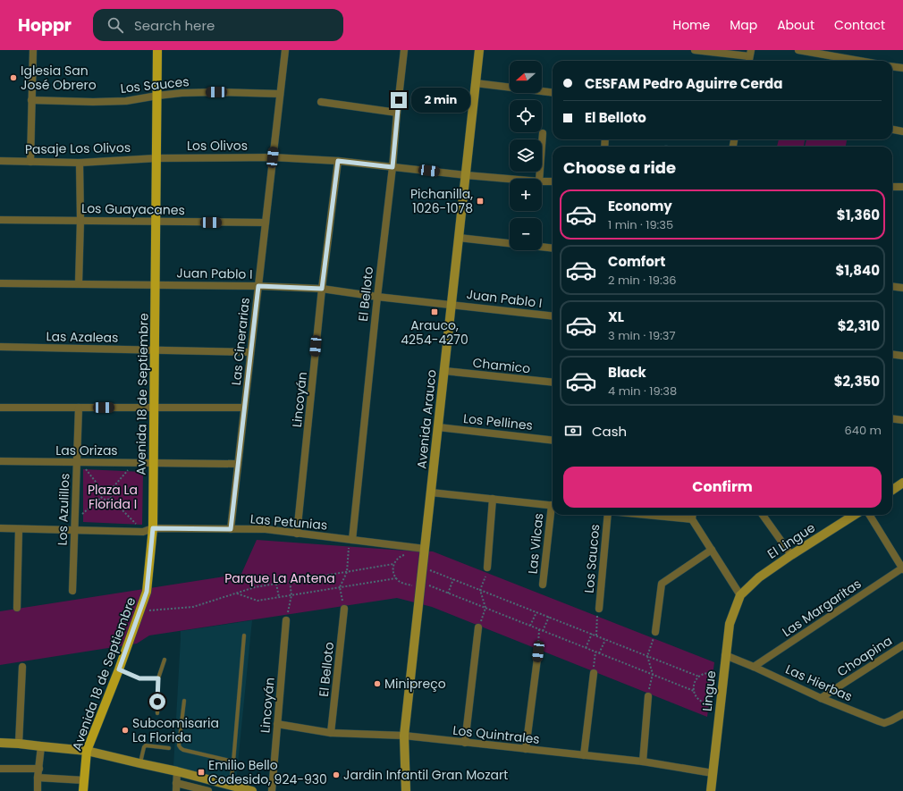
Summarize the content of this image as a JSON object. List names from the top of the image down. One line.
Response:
{"streets":{"main road":["Avenida 18 de Septiembre"],"street":["Los Sauces","Los Olivos","Pasaje Los Olivos","Los Guayacanes","Juan Pablo I","El Belloto","Las Azaleas","Las Cinerarias","Chamico","Lincoyán","Avenida Arauco","Los Pellines","Las Orizas","Los Azulillos","Las Petunias","El Lingue","Las Vilcas","Los Saucos","Las Margaritas","Choapina","Las Hierbas","Lingue","Los Quintrales"]},"crossings":[["Los Sauces","Las Cinerarias"],["Los Sauces","Avenida 18 de Septiembre"],["Los Olivos","Pasaje Los Olivos"],["Los Olivos","El Belloto"],["Los Olivos","Las Cinerarias"],["Los Olivos","Avenida 18 de Septiembre"],["Los Olivos","Lincoyán"],["Los Olivos","Avenida Arauco"],["Pasaje Los Olivos","Avenida 18 de Septiembre"],["Los Guayacanes","Las Cinerarias"],["Los Guayacanes","Avenida 18 de Septiembre"],["Juan Pablo I","El Belloto"],["Juan Pablo I","Las Cinerarias"],["Juan Pablo I","Avenida 18 de Septiembre"],["Juan Pablo I","Lincoyán"],["Juan Pablo I","Avenida Arauco"],["El Belloto","Las Petunias"],["El Belloto","Los Quintrales"],["Las Azaleas","Las Cinerarias"],["Las Azaleas","Avenida 18 de Septiembre"],["Las Cinerarias","Las Orizas"],["Las Cinerarias","Las Petunias"],["Chamico","Avenida Arauco"],["Avenida 18 de Septiembre","Las Orizas"],["Avenida 18 de Septiembre","Las Petunias"],["Lincoyán","Las Petunias"],["Lincoyán","Los Quintrales"],["Avenida Arauco","Los Pellines"],["Avenida Arauco","Las Petunias"],["Avenida Arauco","Los Quintrales"],["Las Orizas","Los Azulillos"],["Los Azulillos","Las Petunias"],["El Lingue","Lingue"],["Las Margaritas","Las Hierbas"],["Choapina","Las Hierbas"],["Las Hierbas","Lingue"],["Lingue","Los Quintrales"]],"parks":["Plaza La Florida I","Parque La Antena"],"places":{"other":["Iglesia San José Obrero","Minipreço","Subcomisaria La Florida","Jardin Infantil Gran Mozart"],"transit":["Pichanilla, 1026-1078","Arauco, 4254-4270","Emilio Bello Codesido, 924-930"]},"north":"left","page":{"header":"Hoppr","search":"Search here","nav":["Home","Map","About","Contact"],"map_buttons":["+","−"],"banner":["CESFAM Pedro Aguirre Cerda","El Belloto"],"bubble":"2 min","heading":"Choose a ride","list":[{"name":"Economy","note":"1 min · 19:35","value":"$1,360"},{"name":"Comfort","note":"2 min · 19:36","value":"$1,840"},{"name":"XL","note":"3 min · 19:37","value":"$2,310"},{"name":"Black","note":"4 min · 19:38","value":"$2,350"}],"pay":["Cash","640 m"],"buttons":"Confirm"}}
